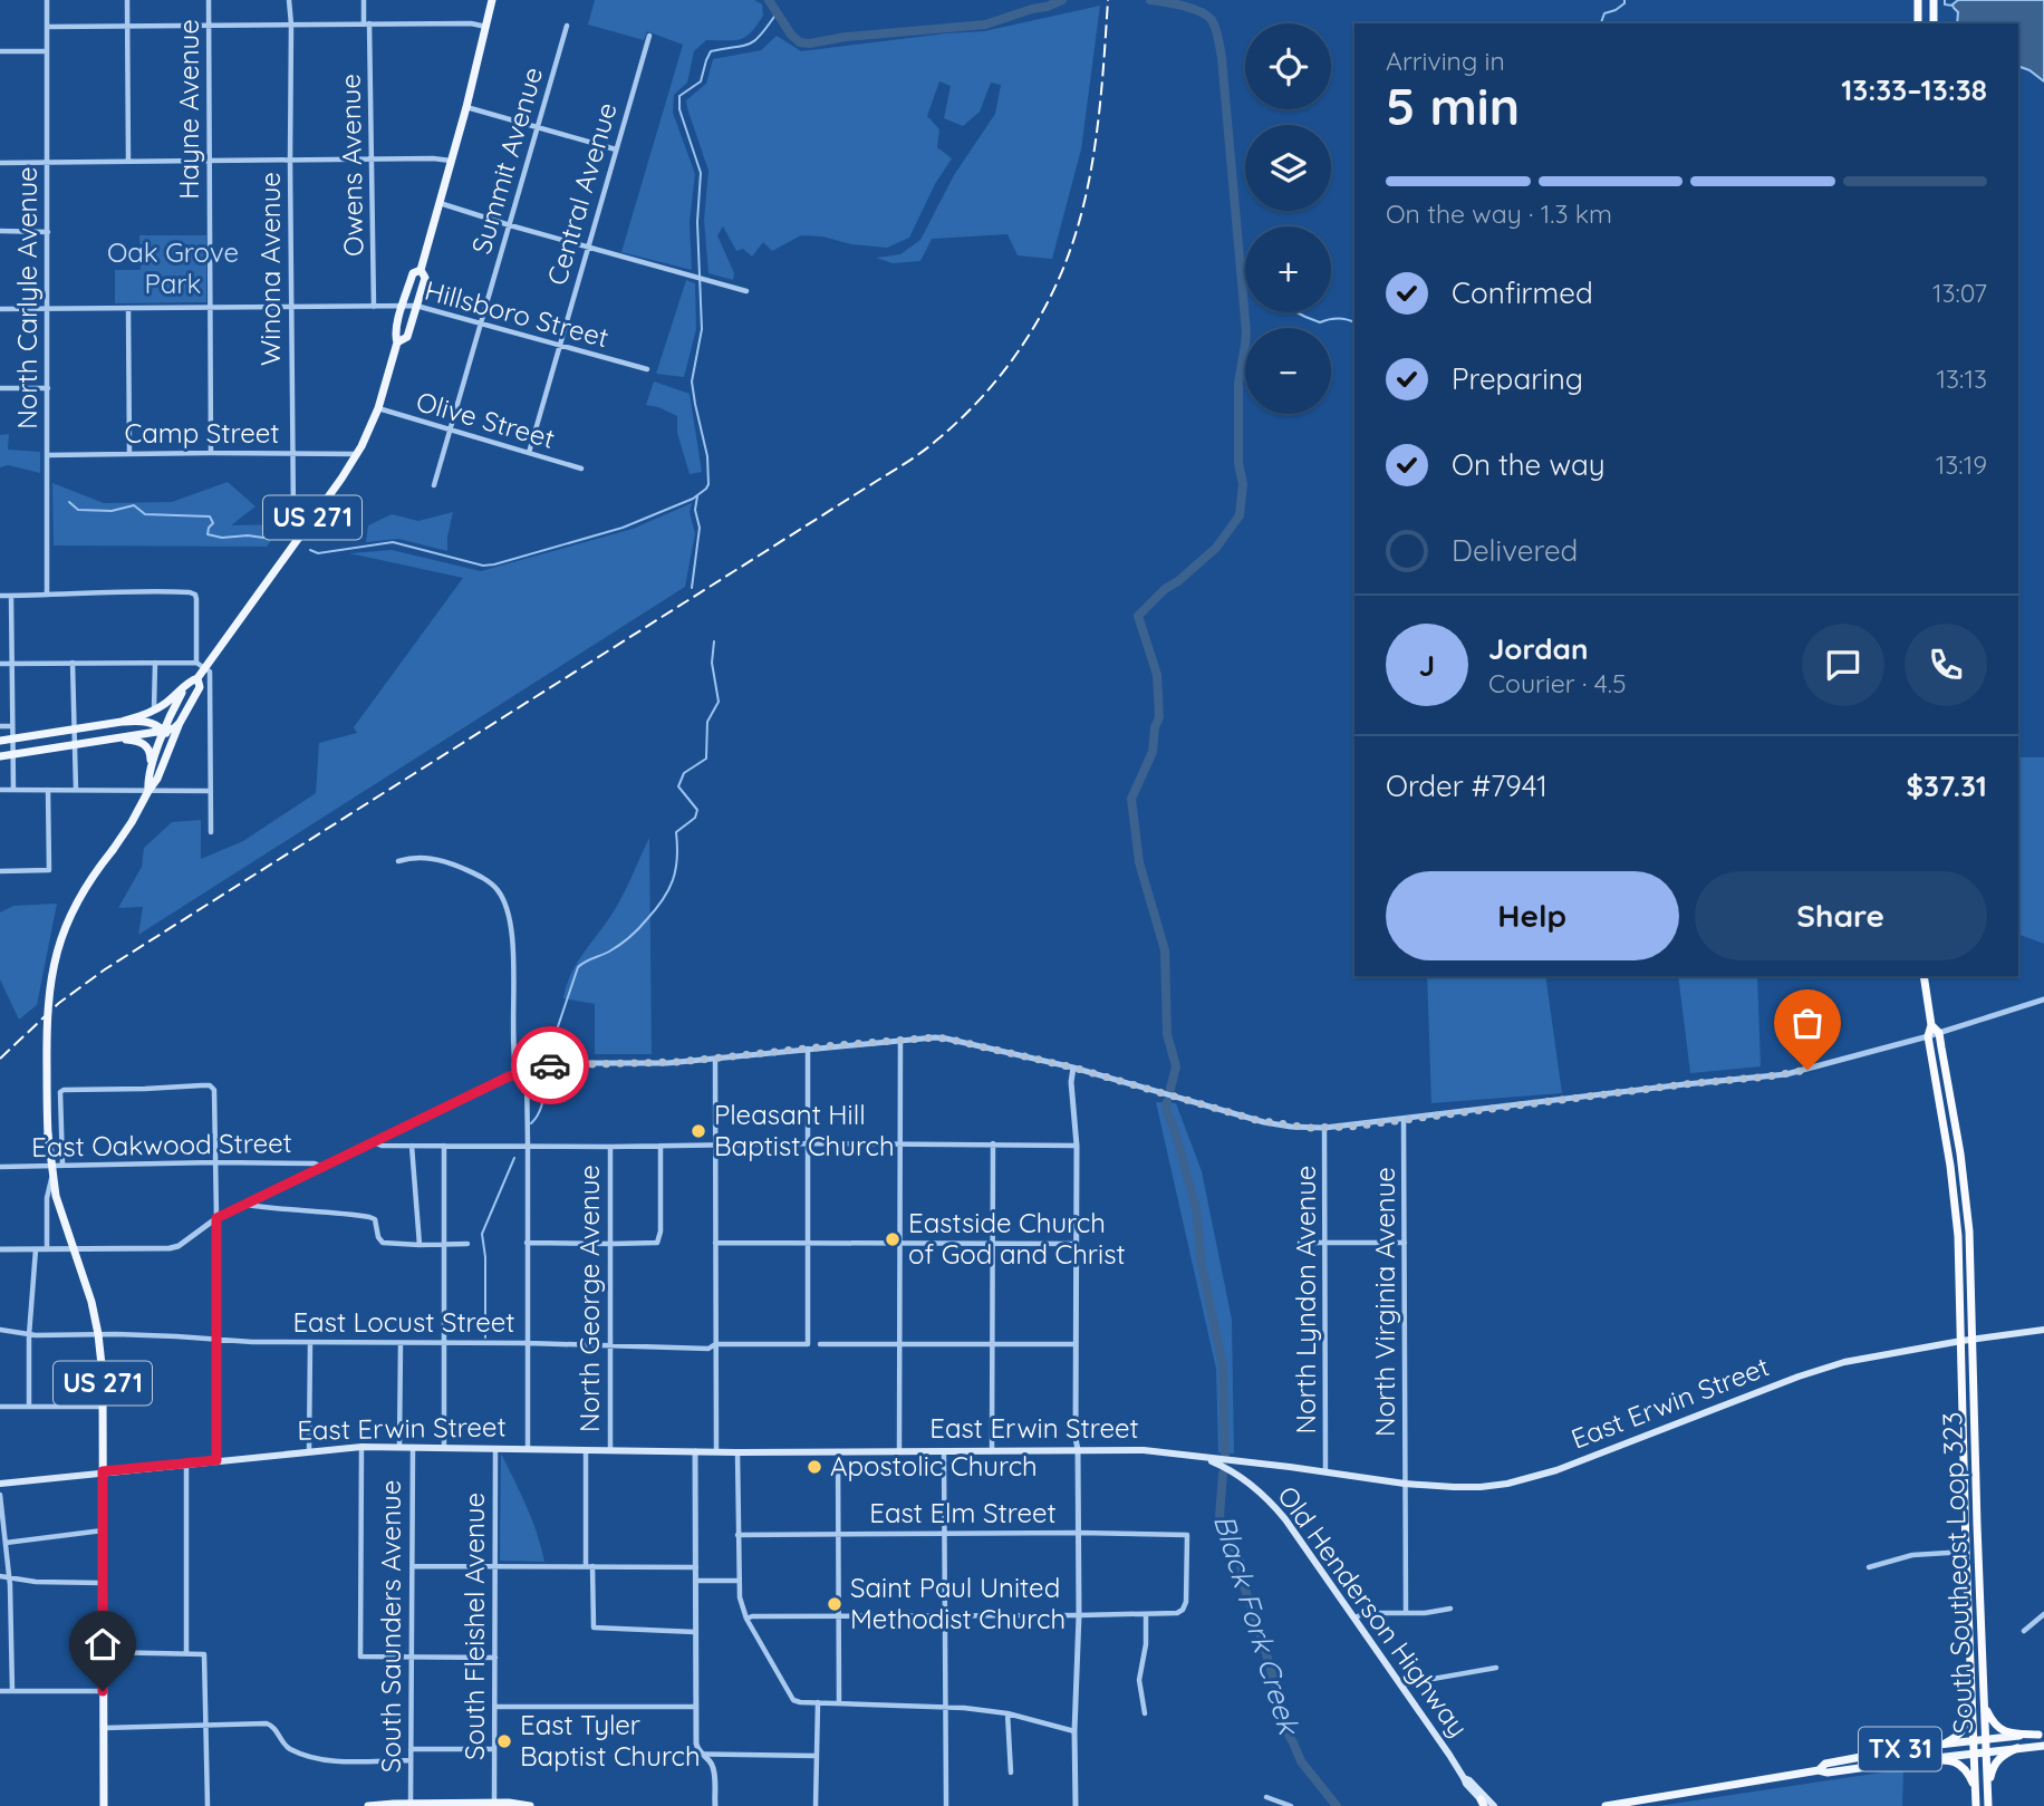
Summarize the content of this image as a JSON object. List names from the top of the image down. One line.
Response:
{"streets":{"highway":["South Southeast Loop 323"],"main road":["US 271","East Erwin Street","Old Henderson Highway","TX 31"],"street":["Hayne Avenue","Summit Avenue","Owens Avenue","Central Avenue","Winona Avenue","North Carlyle Avenue","Hillsboro Street","Olive Street","Camp Street","East Oakwood Street","North George Avenue","North Lyndon Avenue","North Virginia Avenue","East Locust Street","East Elm Street","South Saunders Avenue","South Fleishel Avenue"]},"crossings":[["Hayne Avenue","Hillsboro Street"],["Hayne Avenue","Camp Street"],["Summit Avenue","Hillsboro Street"],["Summit Avenue","Olive Street"],["Owens Avenue","Hillsboro Street"],["Central Avenue","Hillsboro Street"],["Central Avenue","Olive Street"],["Winona Avenue","Hillsboro Street"],["Winona Avenue","Camp Street"],["Winona Avenue","US 271"],["North Carlyle Avenue","Hillsboro Street"],["North Carlyle Avenue","Camp Street"],["Hillsboro Street","US 271"],["Olive Street","US 271"],["Camp Street","US 271"],["US 271","East Oakwood Street"],["US 271","East Locust Street"],["US 271","East Erwin Street"],["North George Avenue","East Locust Street"],["North George Avenue","East Erwin Street"],["North Lyndon Avenue","East Erwin Street"],["North Virginia Avenue","East Erwin Street"],["East Erwin Street","South Southeast Loop 323"],["East Erwin Street","Old Henderson Highway"],["East Erwin Street","South Saunders Avenue"],["East Erwin Street","South Fleishel Avenue"],["South Southeast Loop 323","TX 31"]],"water":["Black Fork Creek"],"parks":["Oak Grove Park"],"places":["Pleasant Hill Baptist Church","Eastside Church of God and Christ","Apostolic Church","Saint Paul United Methodist Church","East Tyler Baptist Church"],"page":{"map_buttons":["+","−"],"heading":["5 min","Arriving in","13:33–13:38"],"panel":["Jordan","Courier · 4.5","Order #7941","$37.31"],"bar":"On the way · 1.3 km","list":[["Confirmed","13:07"],["Preparing","13:13"],["On the way","13:19"],"Delivered"],"round":"J","buttons":["Help","Share"]}}
